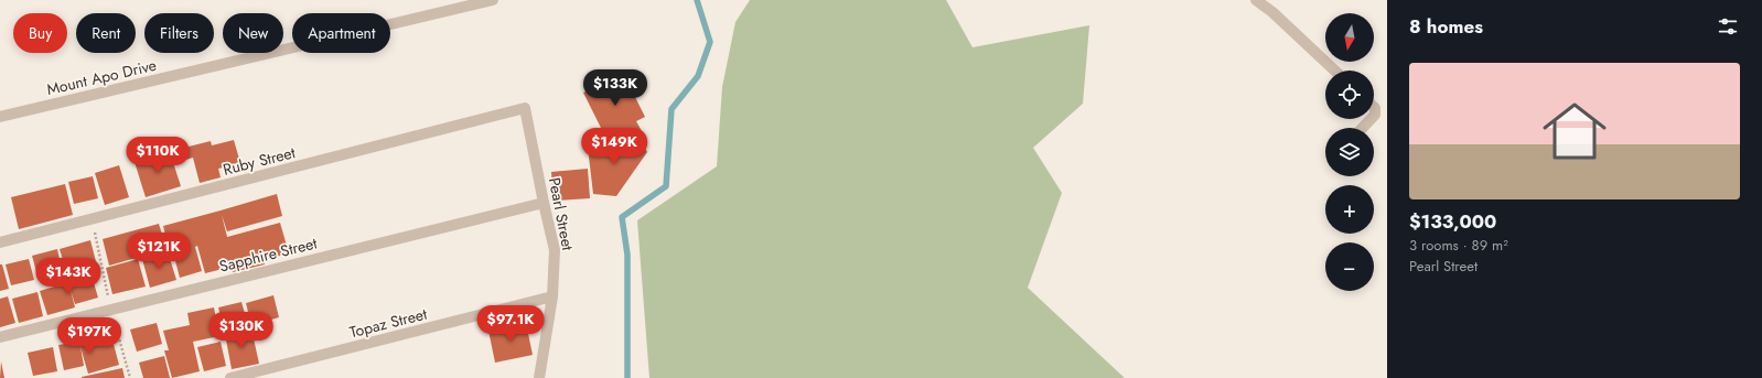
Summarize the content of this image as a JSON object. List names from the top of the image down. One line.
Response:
{"streets":{"street":["Mount Apo Drive","Ruby Street","Pearl Street","Sapphire Street","Topaz Street"]},"crossings":[["Ruby Street","Pearl Street"],["Pearl Street","Sapphire Street"],["Pearl Street","Topaz Street"]],"north":"bottom","page":{"heading":"8 homes","map_buttons":["+","−"],"chip":["Buy","Rent","Filters","New","Apartment"],"list":[{"name":"$133,000","note":"3 rooms · 89 m² · Pearl Street"}],"price":["$133K","$149K","$110K","$121K","$143K","$97.1K","$130K","$197K"]}}
